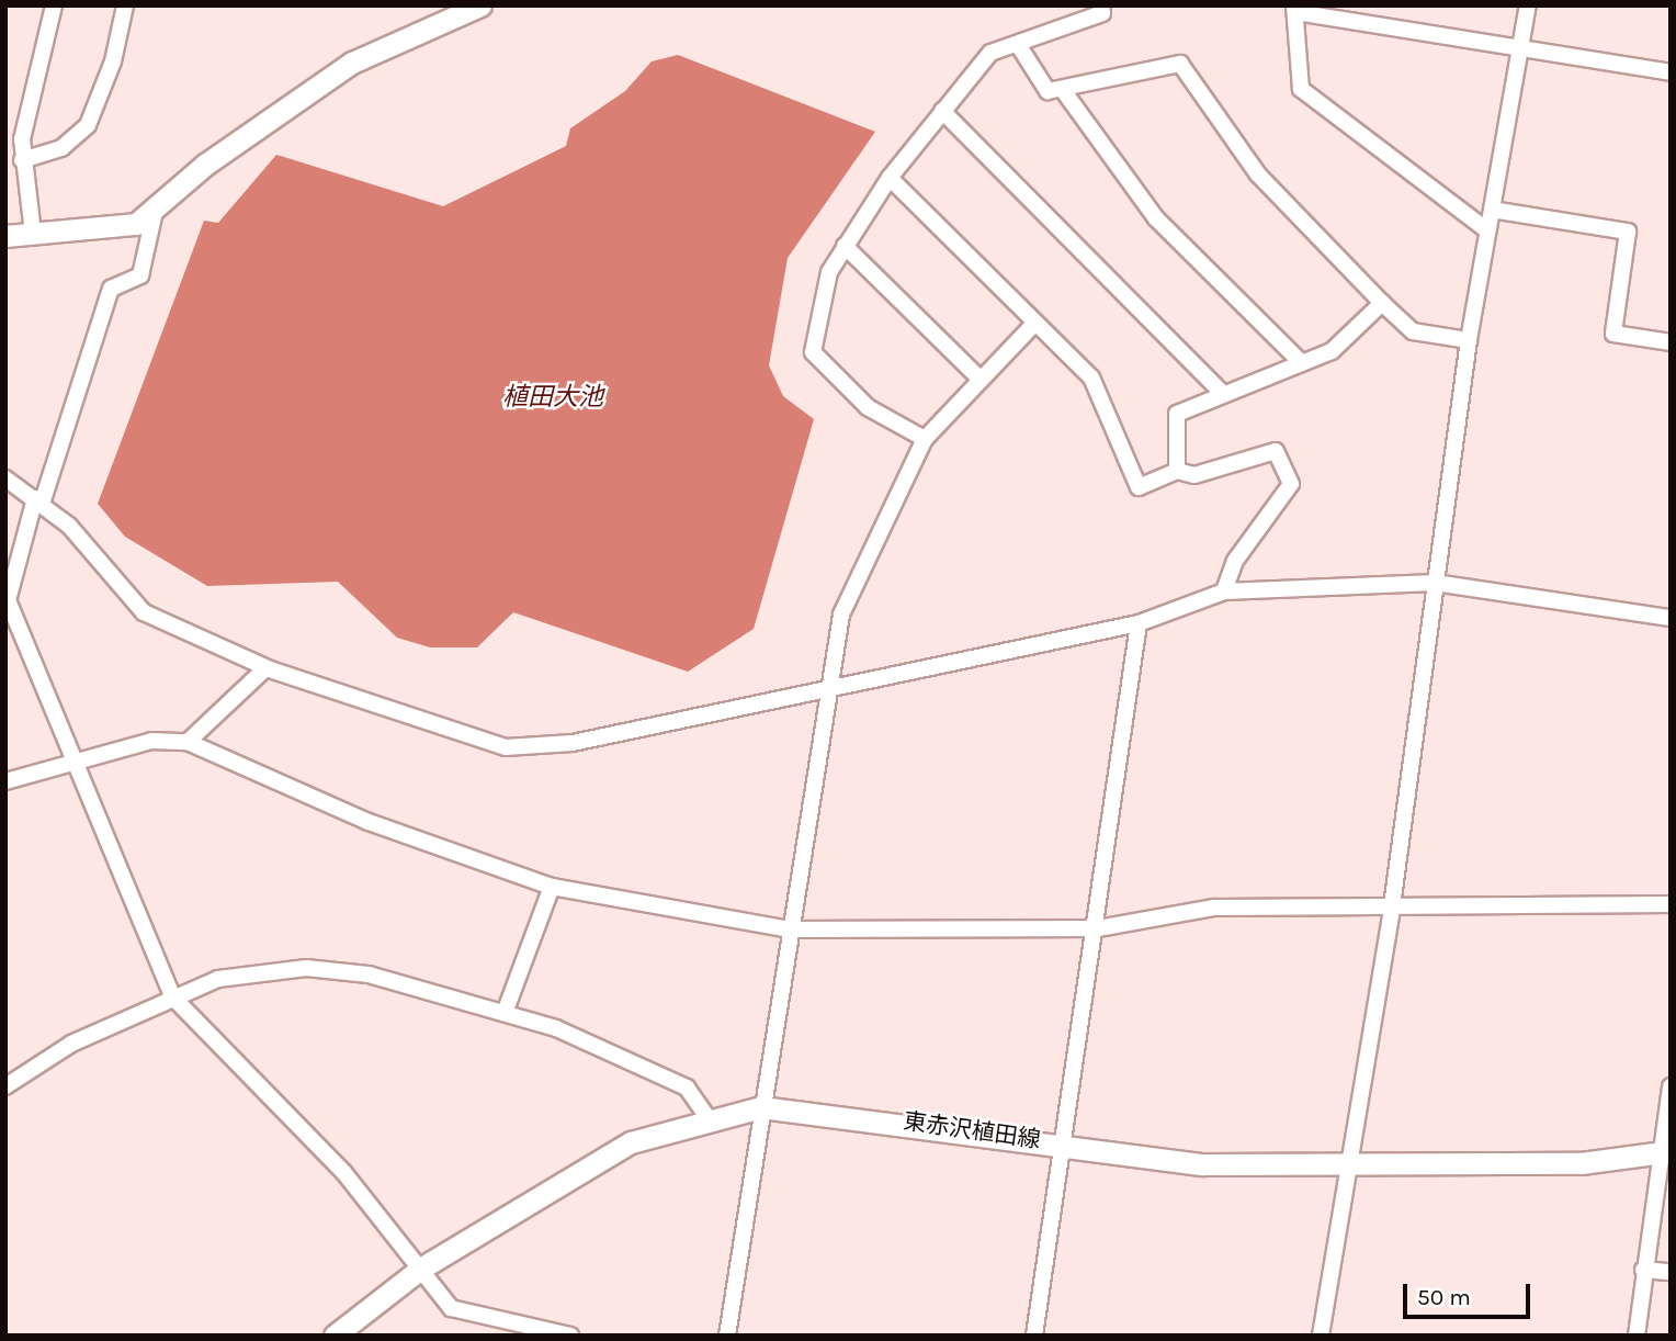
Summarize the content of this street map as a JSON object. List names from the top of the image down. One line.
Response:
{"streets":{"main road":["東赤沢植田線"]},"water":["植田大池"],"scale_bar":"50 m"}
